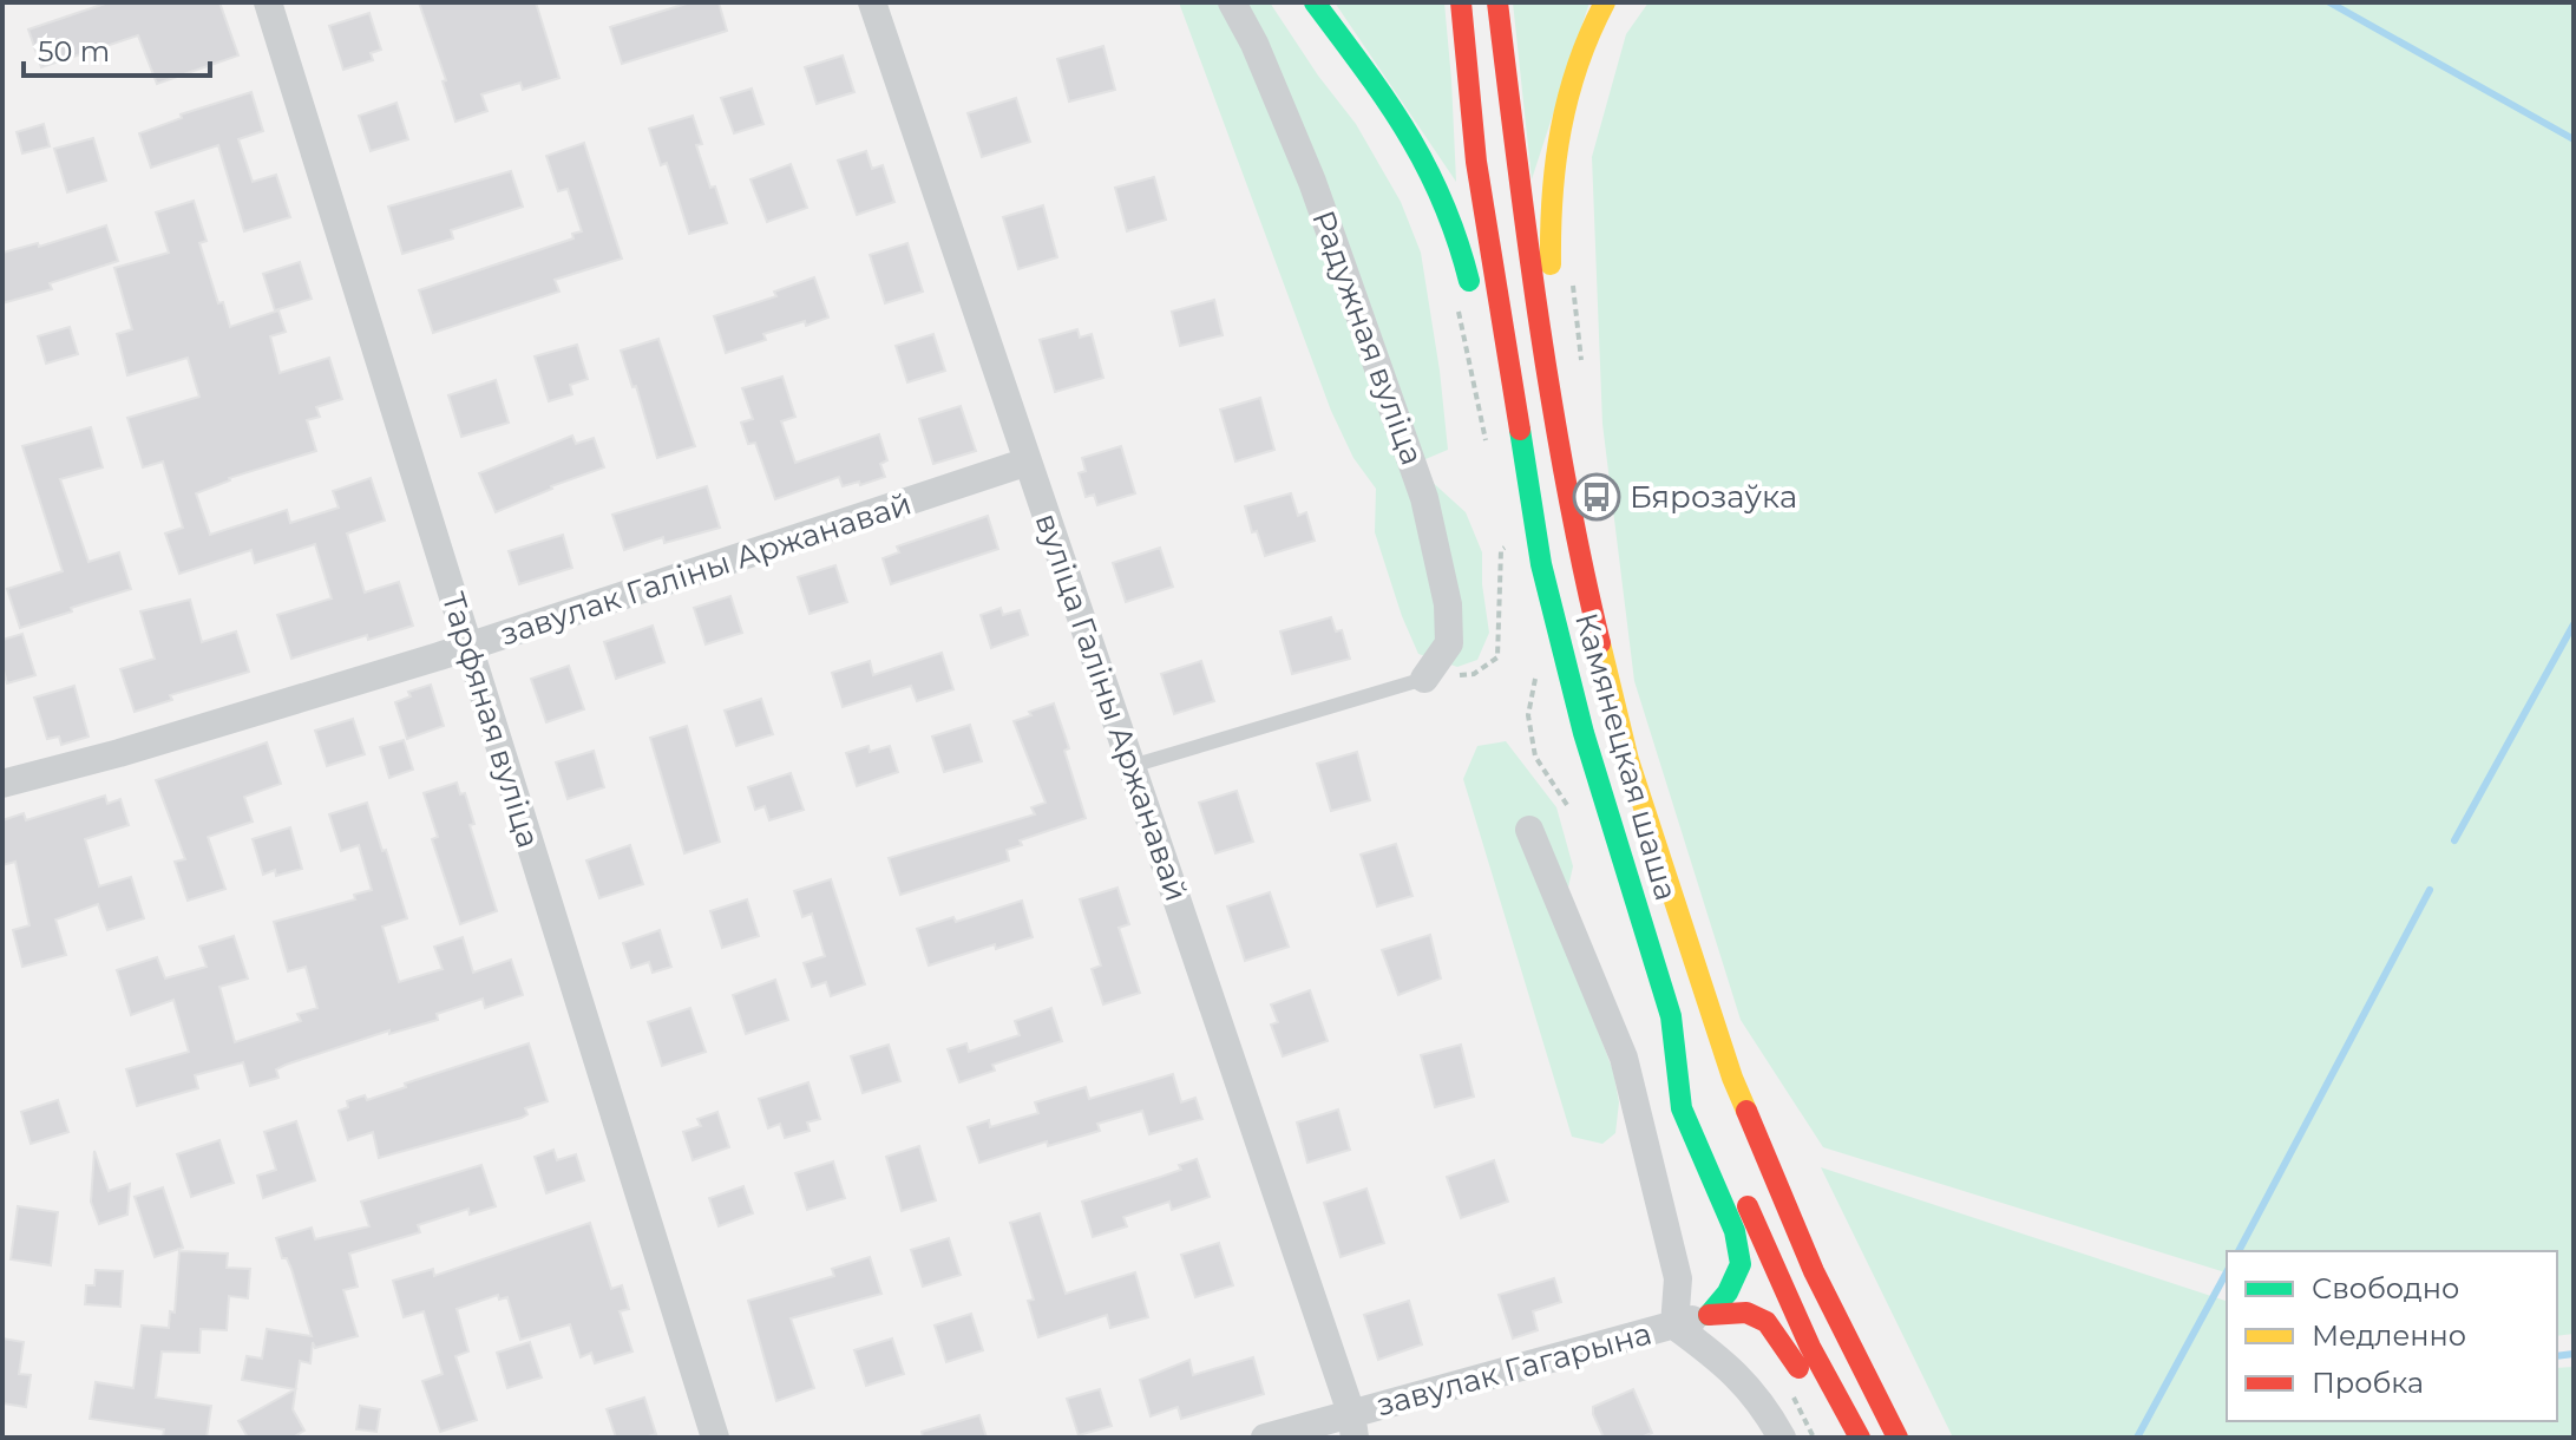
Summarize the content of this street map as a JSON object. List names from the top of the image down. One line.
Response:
{"streets":{"main road":["Камянецкая шаша"],"street":["Радужная вуліца","завулак Галіны Аржанавай","вуліца Галіны Аржанавай","Тарфяная вуліца","завулак Гагарына"]},"crossings":[["завулак Галіны Аржанавай","вуліца Галіны Аржанавай"],["завулак Галіны Аржанавай","Тарфяная вуліца"],["вуліца Галіны Аржанавай","завулак Гагарына"],["Камянецкая шаша","завулак Гагарына"]],"places":{"bus stop":["Бярозаўка"]},"legend":["Свободно","Медленно","Пробка"],"scale_bar":"50 m"}
